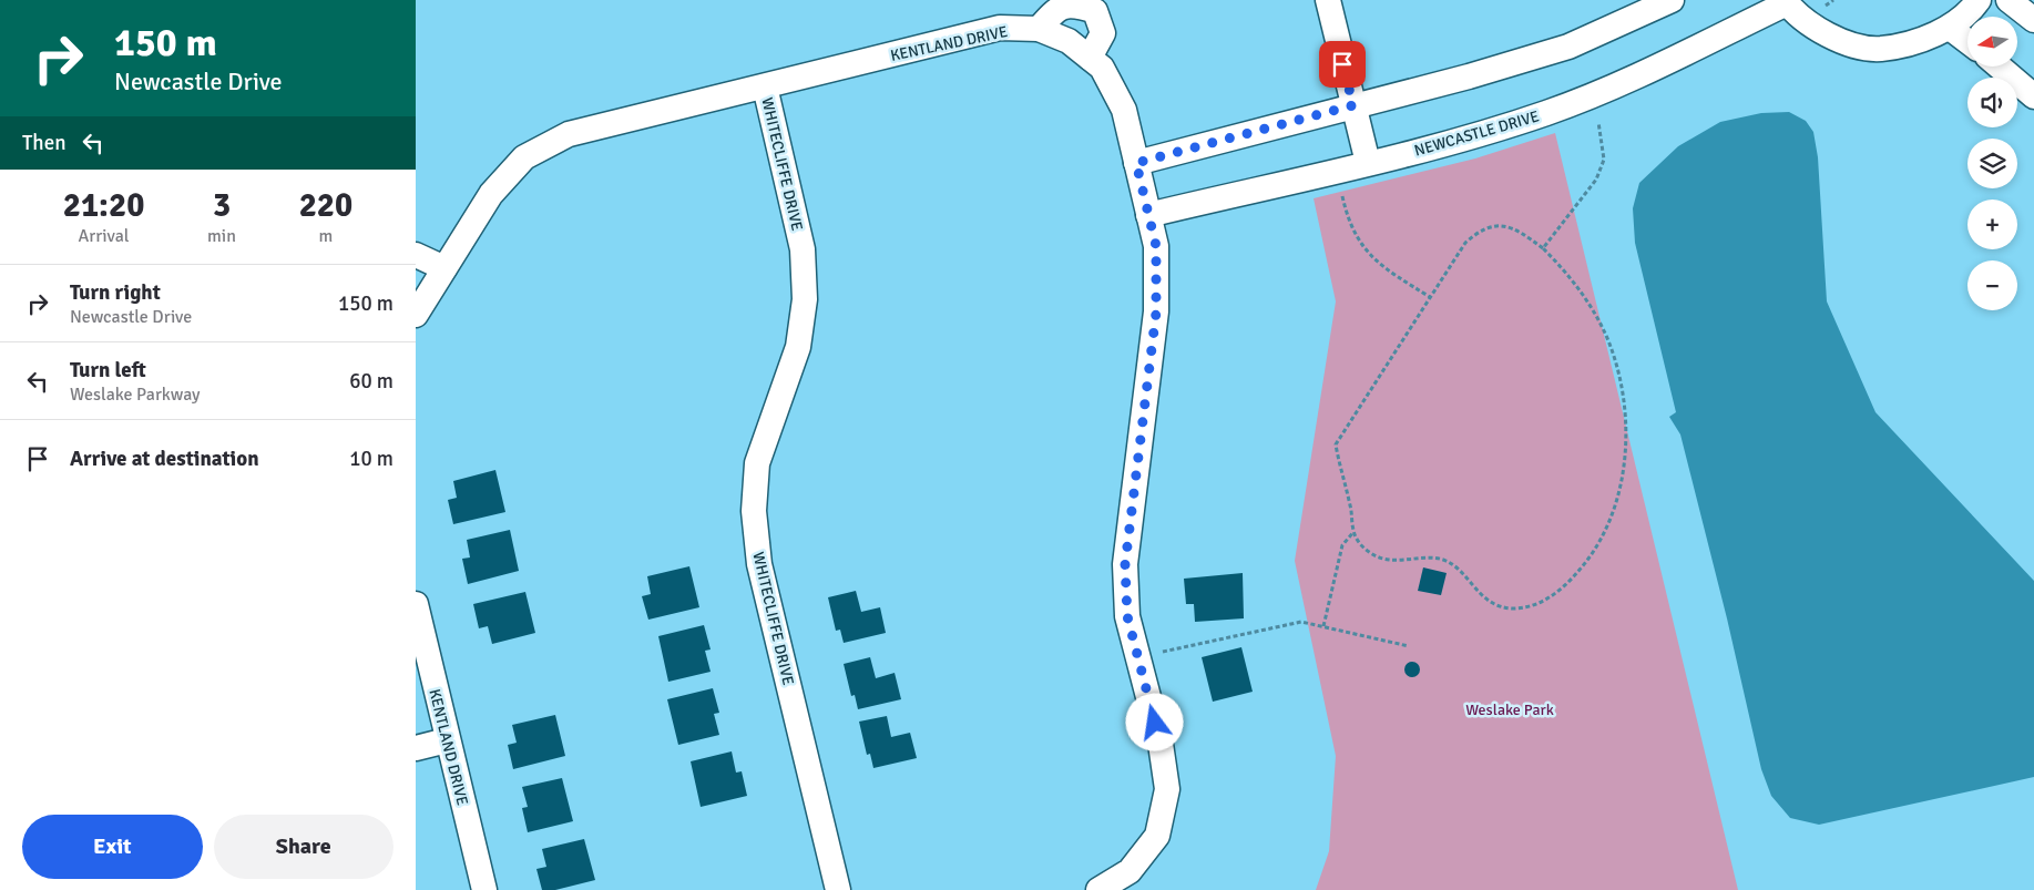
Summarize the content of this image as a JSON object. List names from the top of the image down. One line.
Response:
{"streets":{"street":["KENTLAND DRIVE","NEWCASTLE DRIVE","WHITECLIFFE DRIVE"]},"crossings":[["KENTLAND DRIVE","NEWCASTLE DRIVE"],["KENTLAND DRIVE","WHITECLIFFE DRIVE"]],"parks":["Weslake Park"],"north":"left","page":{"turn":["150 m","Newcastle Drive"],"map_buttons":["+","−"],"then":"Then","eta":["21:20","Arrival","3","min","220","m"],"list":[{"name":"Turn right","note":"Newcastle Drive","value":"150 m"},{"name":"Turn left","note":"Weslake Parkway","value":"60 m"},{"name":"Arrive at destination","value":"10 m"}],"buttons":["Exit","Share"]}}
